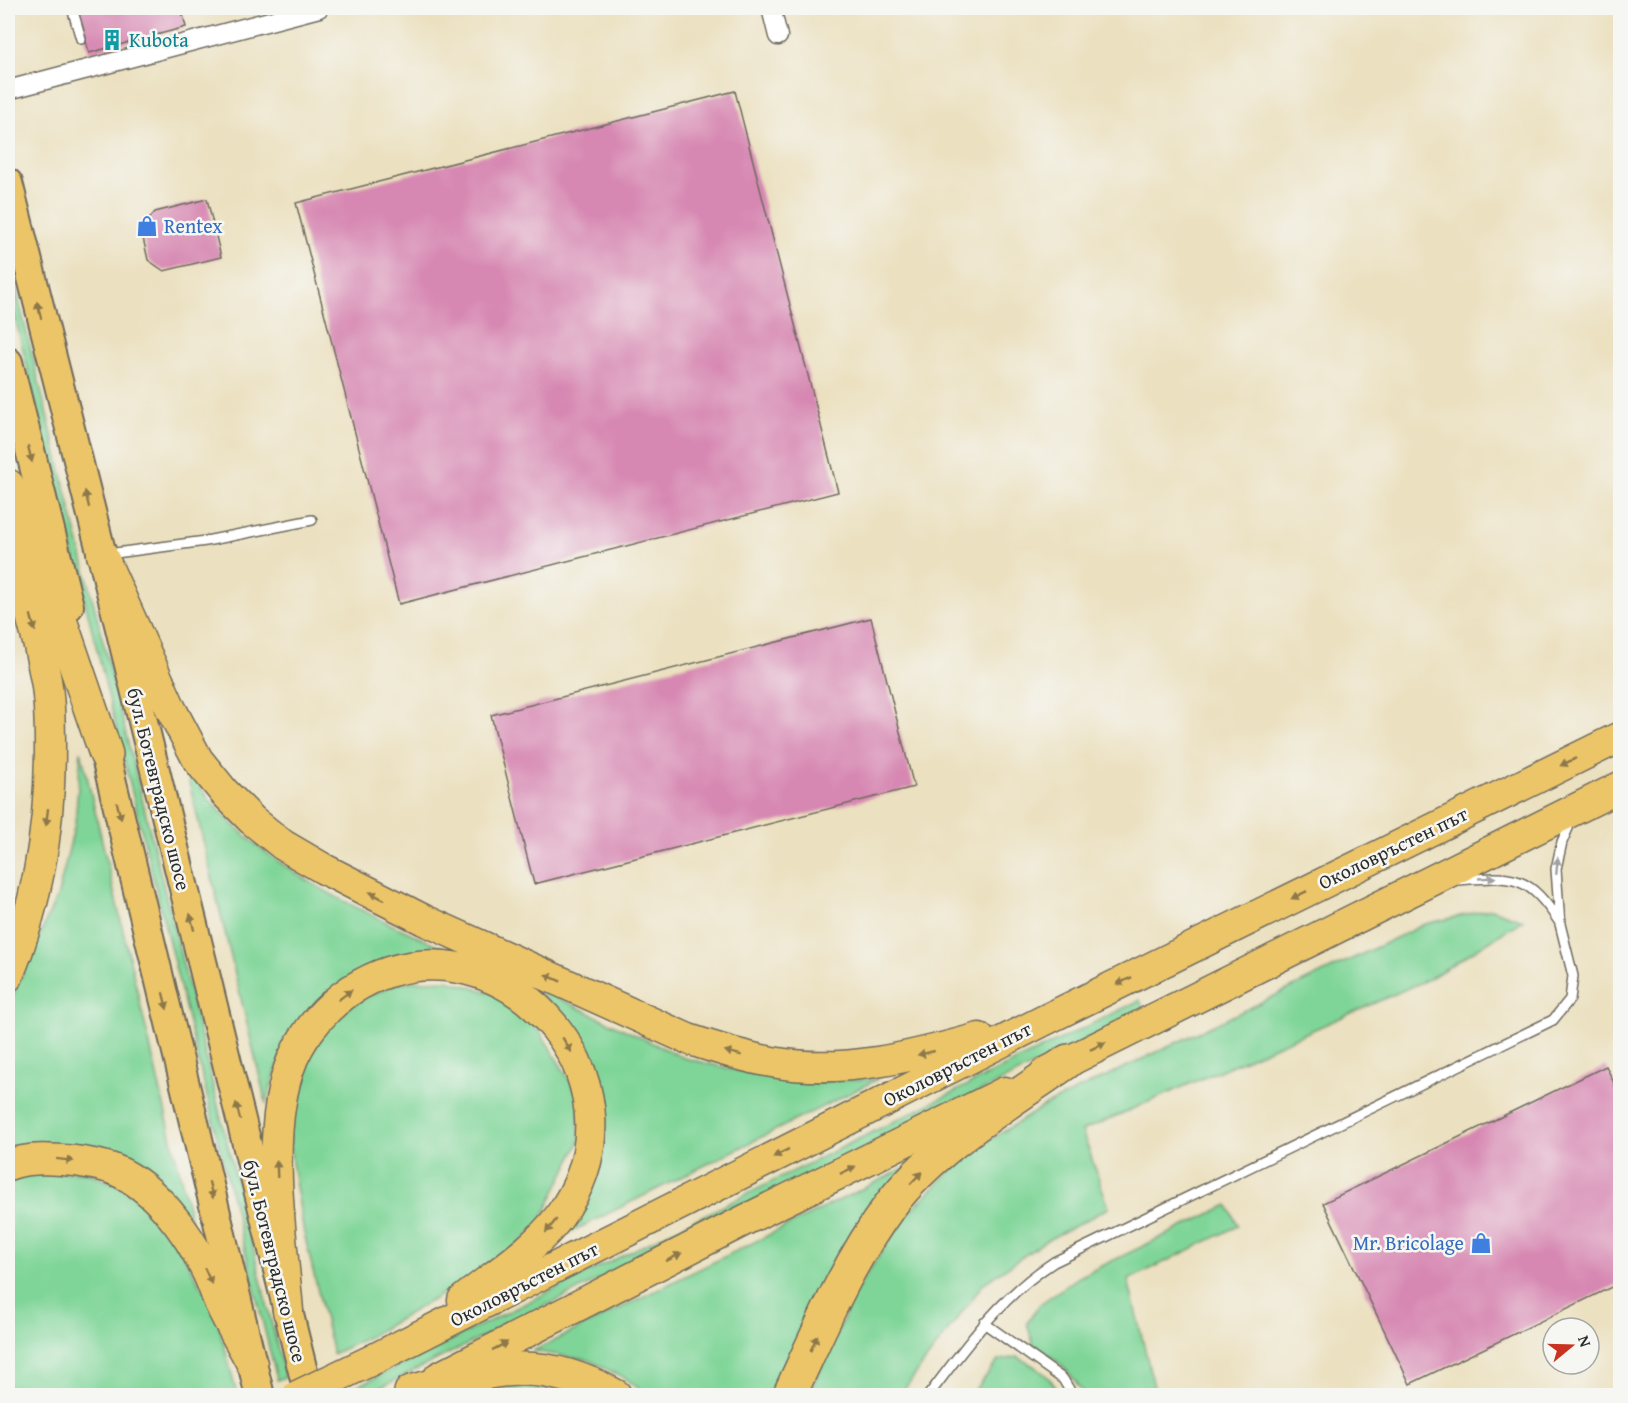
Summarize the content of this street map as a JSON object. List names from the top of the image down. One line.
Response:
{"streets":{"highway":["Околовръстен път"],"main road":["бул. Ботевградско шосе"]},"places":{"building":["Kubota"],"shop":["Rentex","Mr. Bricolage"]},"north":"right"}
